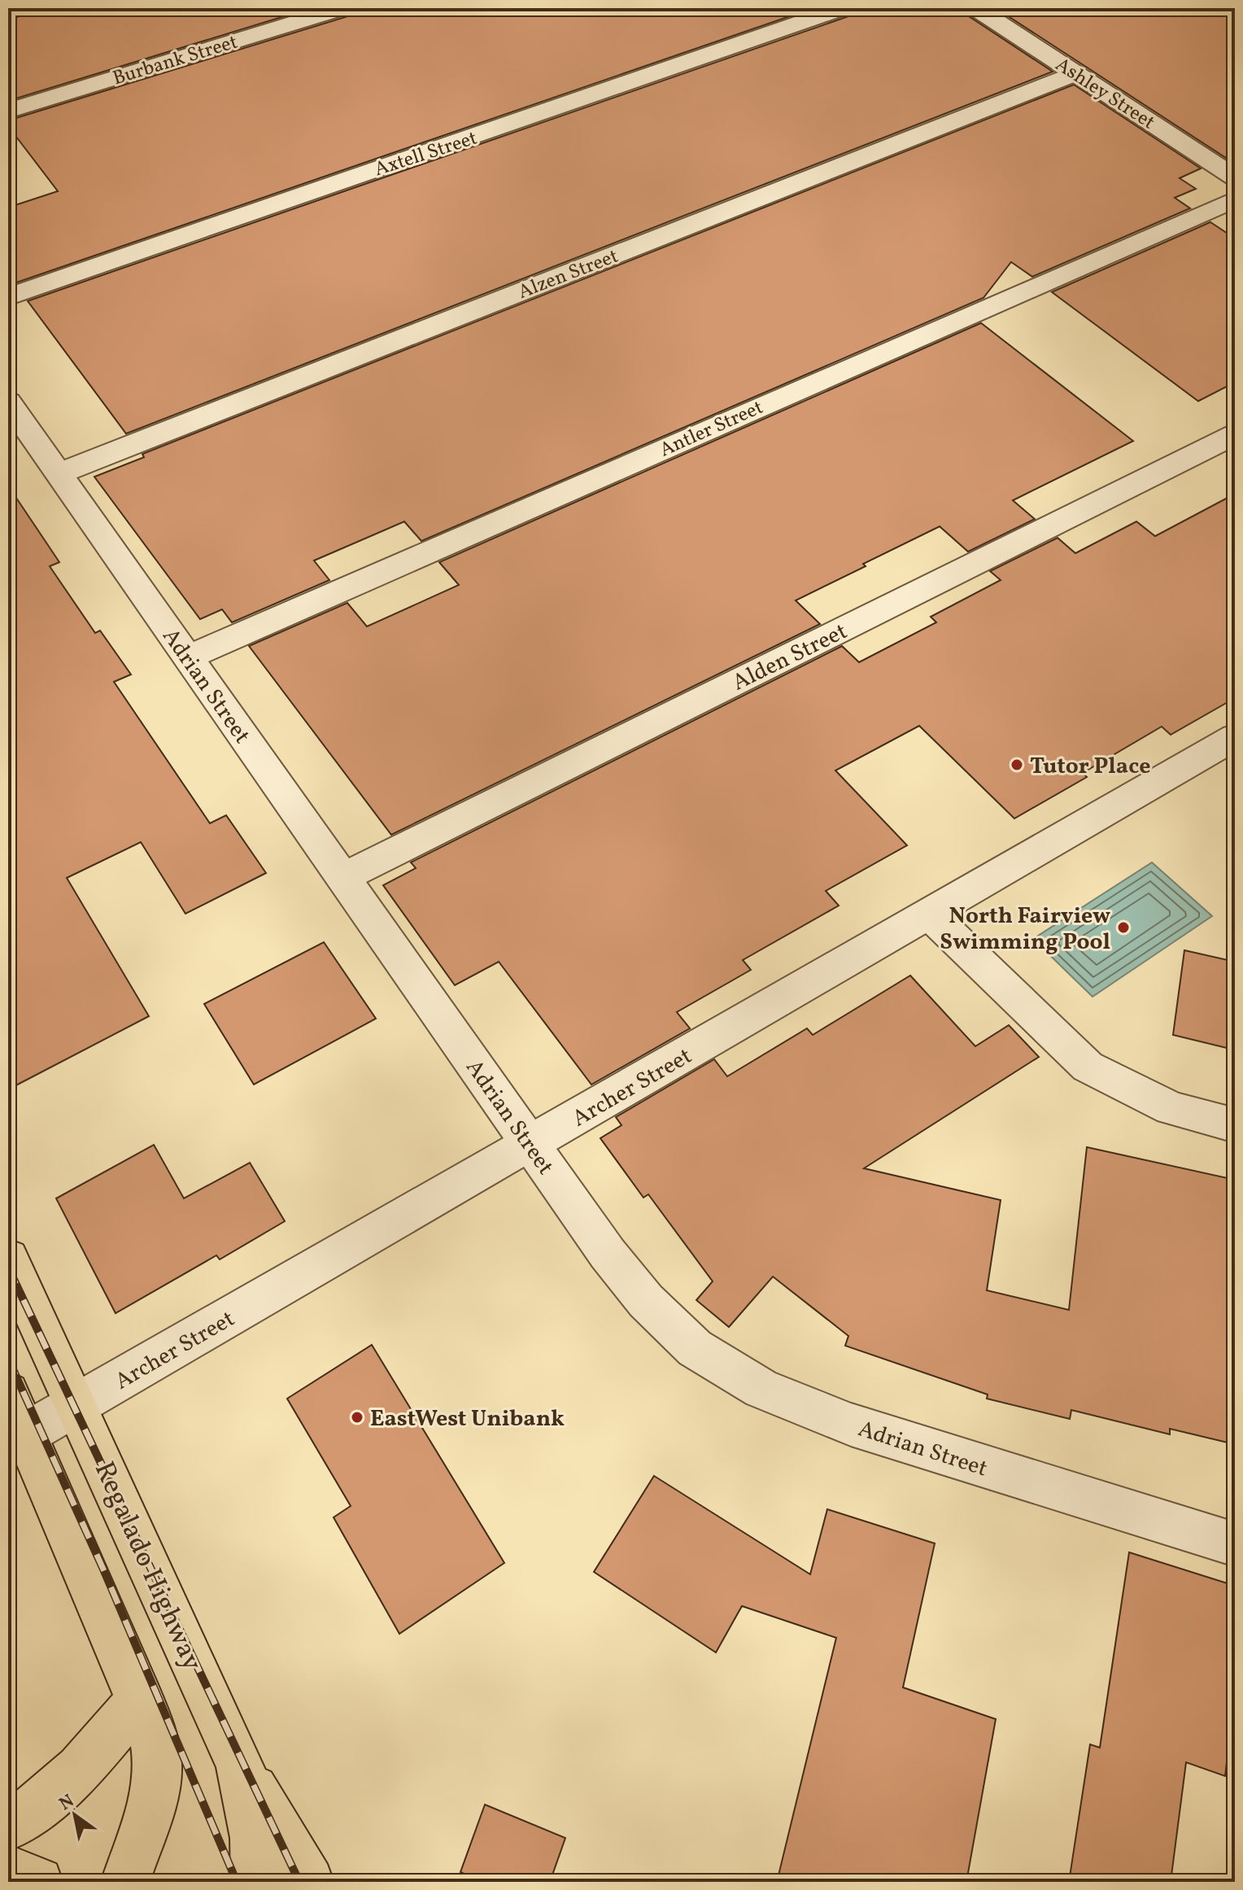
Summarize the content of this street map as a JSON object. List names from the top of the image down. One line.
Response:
{"streets":{"main road":["Regalado Highway"],"street":["Burbank Street","Ashley Street","Axtell Street","Alzen Street","Antler Street","Alden Street","Adrian Street","Archer Street"]},"crossings":[["Ashley Street","Alzen Street"],["Alzen Street","Adrian Street"],["Antler Street","Adrian Street"],["Alden Street","Adrian Street"],["Adrian Street","Archer Street"],["Archer Street","Regalado Highway"]],"places":["Tutor Place","North Fairview Swimming Pool","EastWest Unibank"],"north":"top left"}
